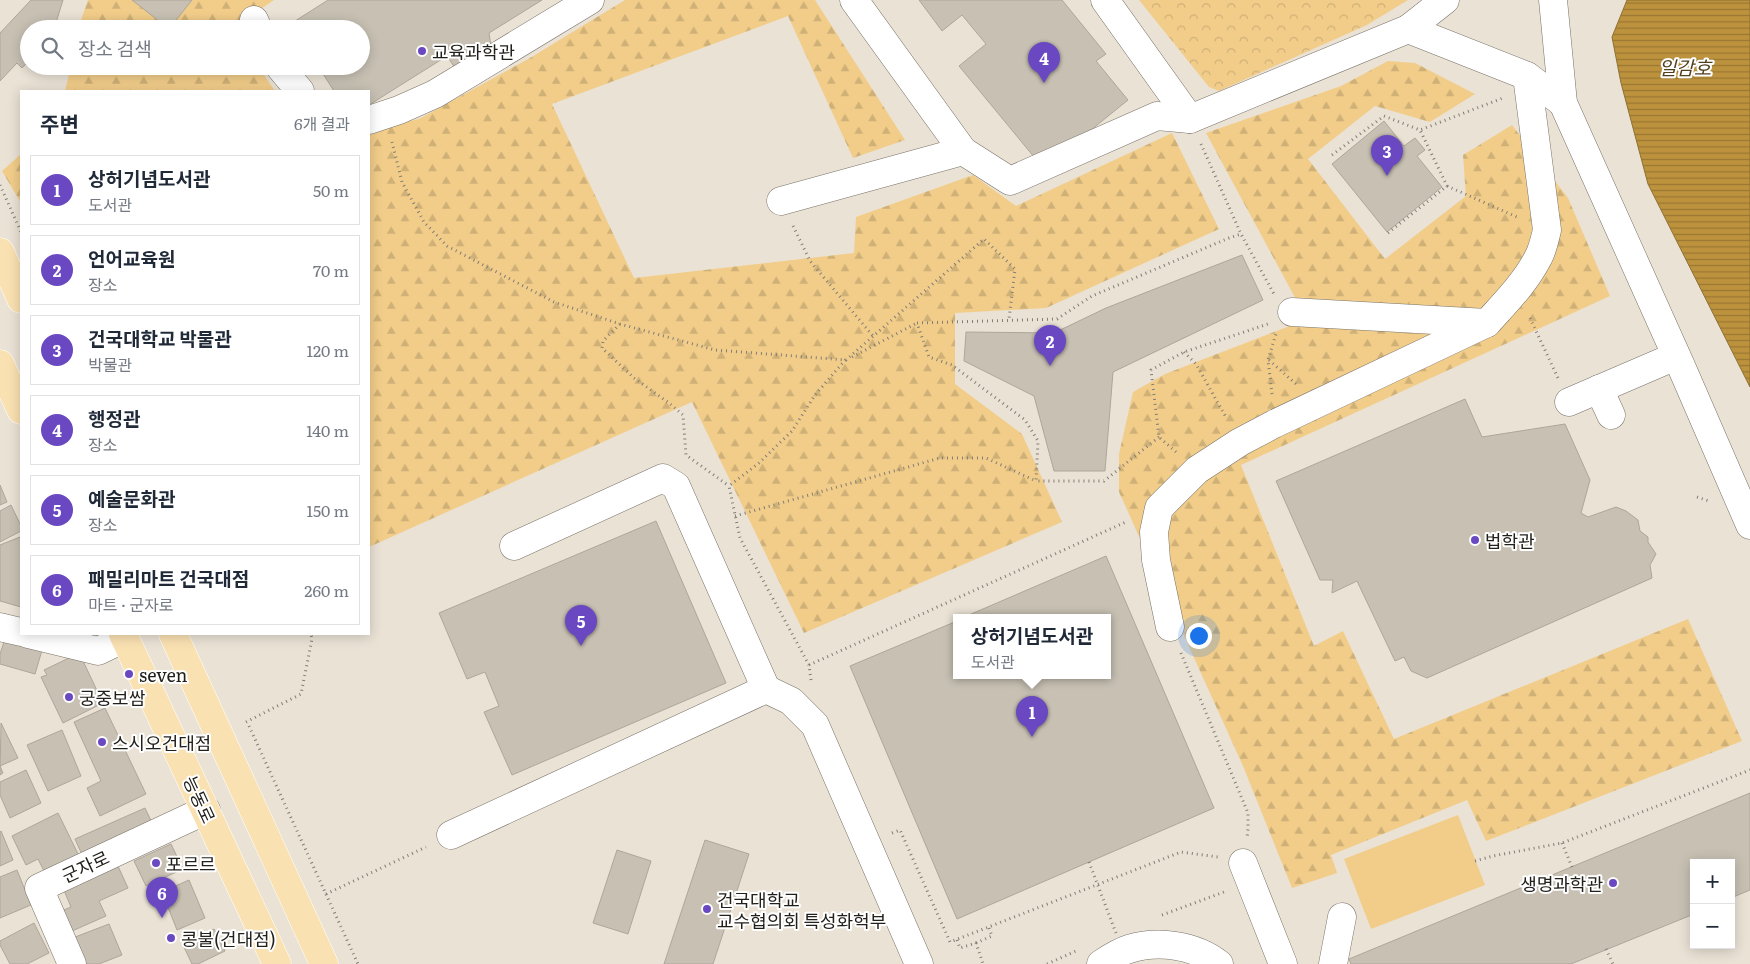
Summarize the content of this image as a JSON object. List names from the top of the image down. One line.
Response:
{"streets":{"main road":["능동로"],"street":["군자로"]},"crossings":[["능동로","군자로"]],"water":["일감호"],"places":["교육과학관","법학관","seven","궁중보쌈","스시오건대점","포르르","생명과학관","건국대학교 교수협의회 특성화헉부","콩불(건대점)"],"page":{"search":"장소 검색","pins":["4","3","2","5","1","6"],"heading":["주변","6개 결과"],"list":[{"mark":"1","name":"상허기념도서관","note":"도서관","value":"50 m"},{"mark":"2","name":"언어교육원","note":"장소","value":"70 m"},{"mark":"3","name":"건국대학교 박물관","note":"박물관","value":"120 m"},{"mark":"4","name":"행정관","note":"장소","value":"140 m"},{"mark":"5","name":"예술문화관","note":"장소","value":"150 m"},{"mark":"6","name":"패밀리마트 건국대점","note":"마트 · 군자로","value":"260 m"}],"popup":["상허기념도서관","도서관"],"map_buttons":["+","−"]}}
